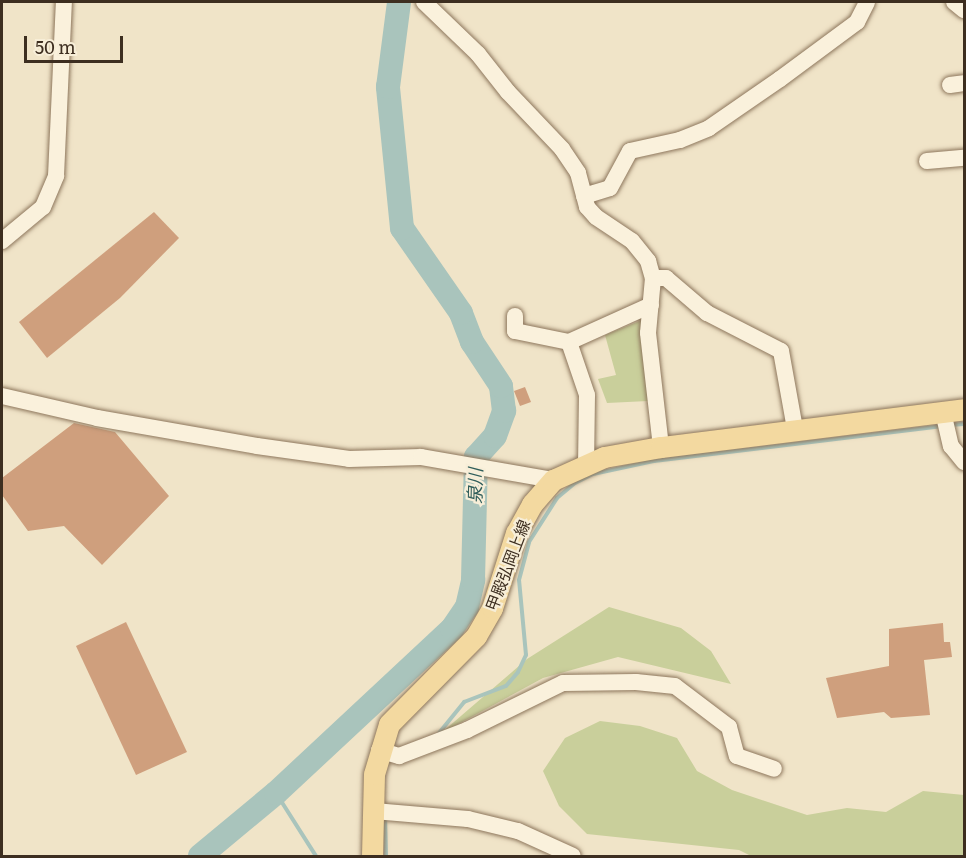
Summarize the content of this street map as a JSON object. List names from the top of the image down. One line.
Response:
{"streets":{"main road":["甲殿弘岡上線"]},"water":["泉川"],"scale_bar":"50 m"}
